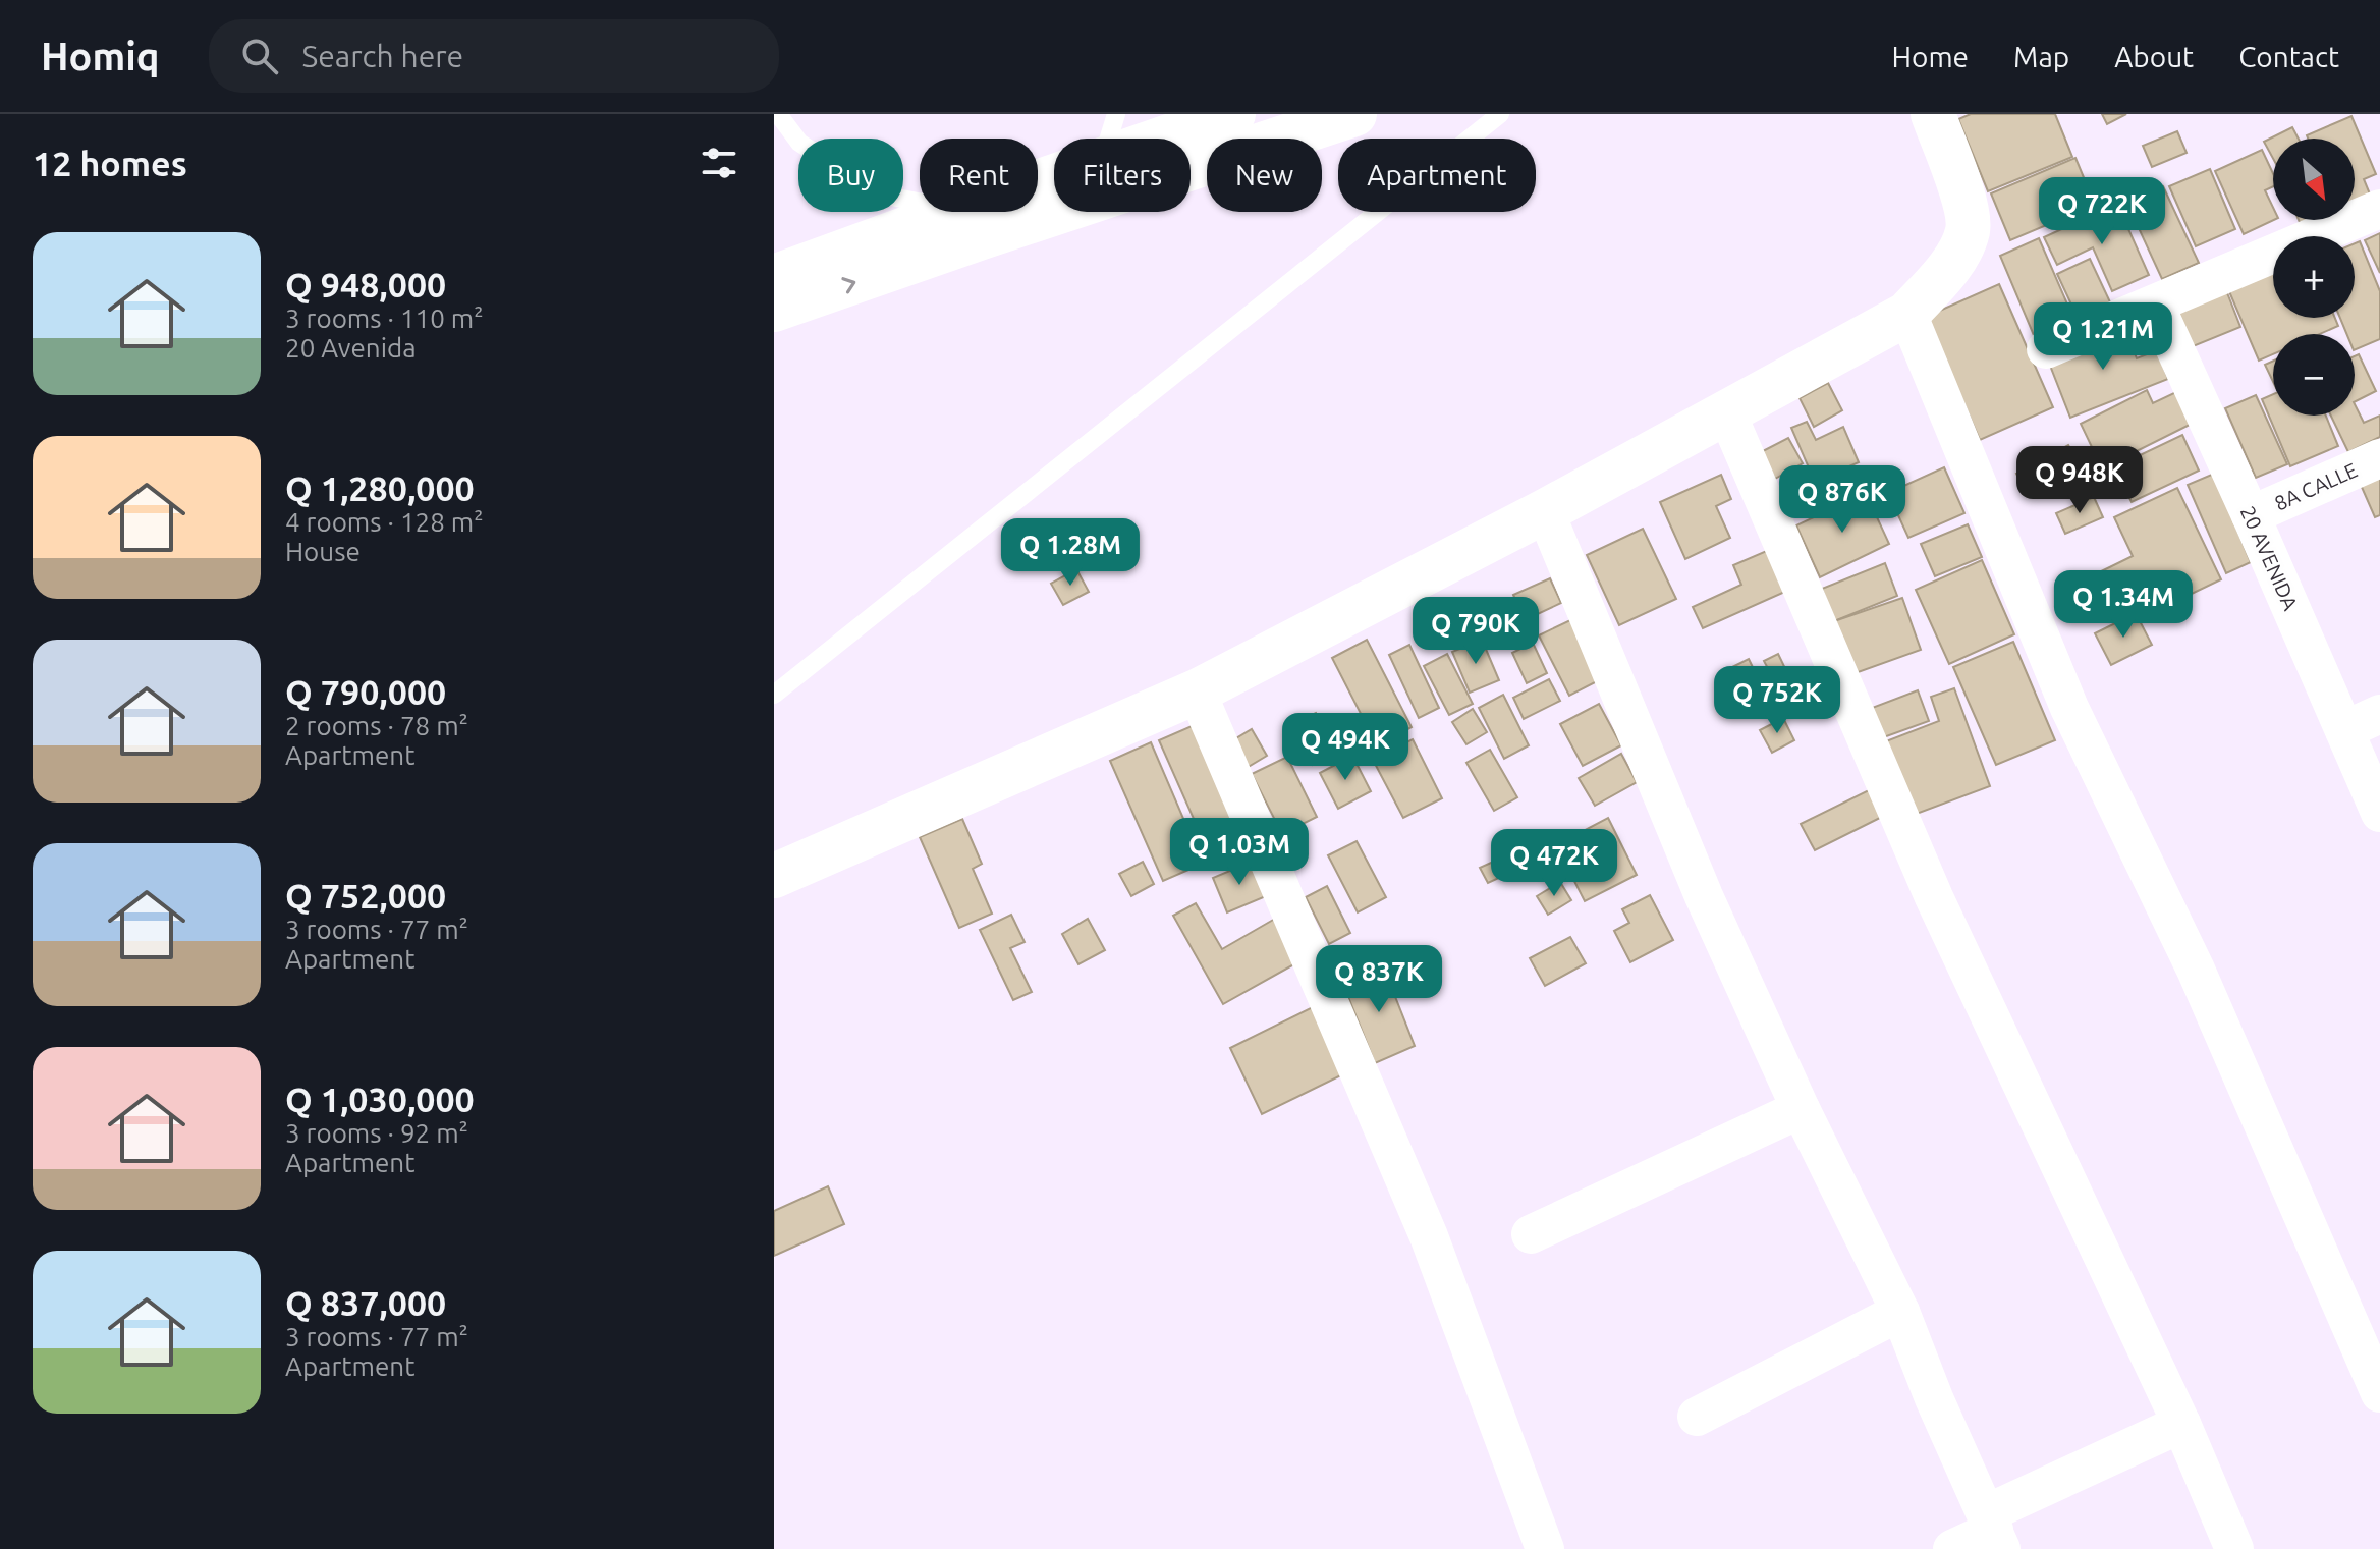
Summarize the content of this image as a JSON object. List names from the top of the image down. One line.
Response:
{"streets":{"street":["8A CALLE","20 AVENIDA"]},"crossings":[["8A CALLE","20 AVENIDA"]],"north":"bottom right","page":{"header":"Homiq","search":"Search here","nav":["Home","Map","About","Contact"],"heading":"12 homes","map_buttons":["+","−"],"chip":["Buy","Rent","Filters","New","Apartment"],"price":["Q 722K","Q 1.21M","Q 948K","Q 876K","Q 1.28M","Q 1.34M","Q 790K","Q 752K","Q 494K","Q 1.03M","Q 472K","Q 837K"],"list":[{"name":"Q 948,000","note":"3 rooms · 110 m² · 20 Avenida"},{"name":"Q 1,280,000","note":"4 rooms · 128 m² · House"},{"name":"Q 790,000","note":"2 rooms · 78 m² · Apartment"},{"name":"Q 752,000","note":"3 rooms · 77 m² · Apartment"},{"name":"Q 1,030,000","note":"3 rooms · 92 m² · Apartment"},{"name":"Q 837,000","note":"3 rooms · 77 m² · Apartment"}]}}
